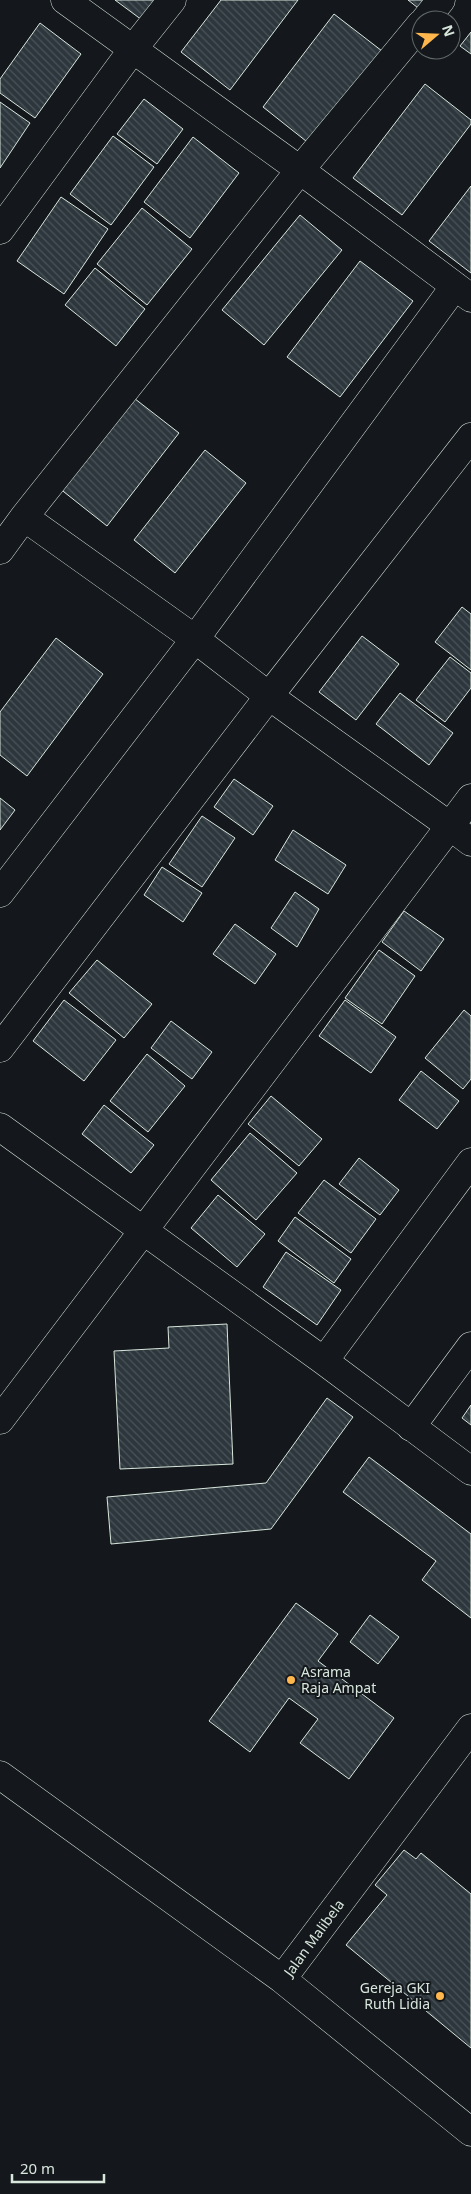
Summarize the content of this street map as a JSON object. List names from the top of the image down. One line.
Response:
{"streets":{"street":["Jalan Malibela"]},"places":["Asrama Raja Ampat","Gereja GKI Ruth Lidia"],"scale_bar":"20 m","north":"right"}
